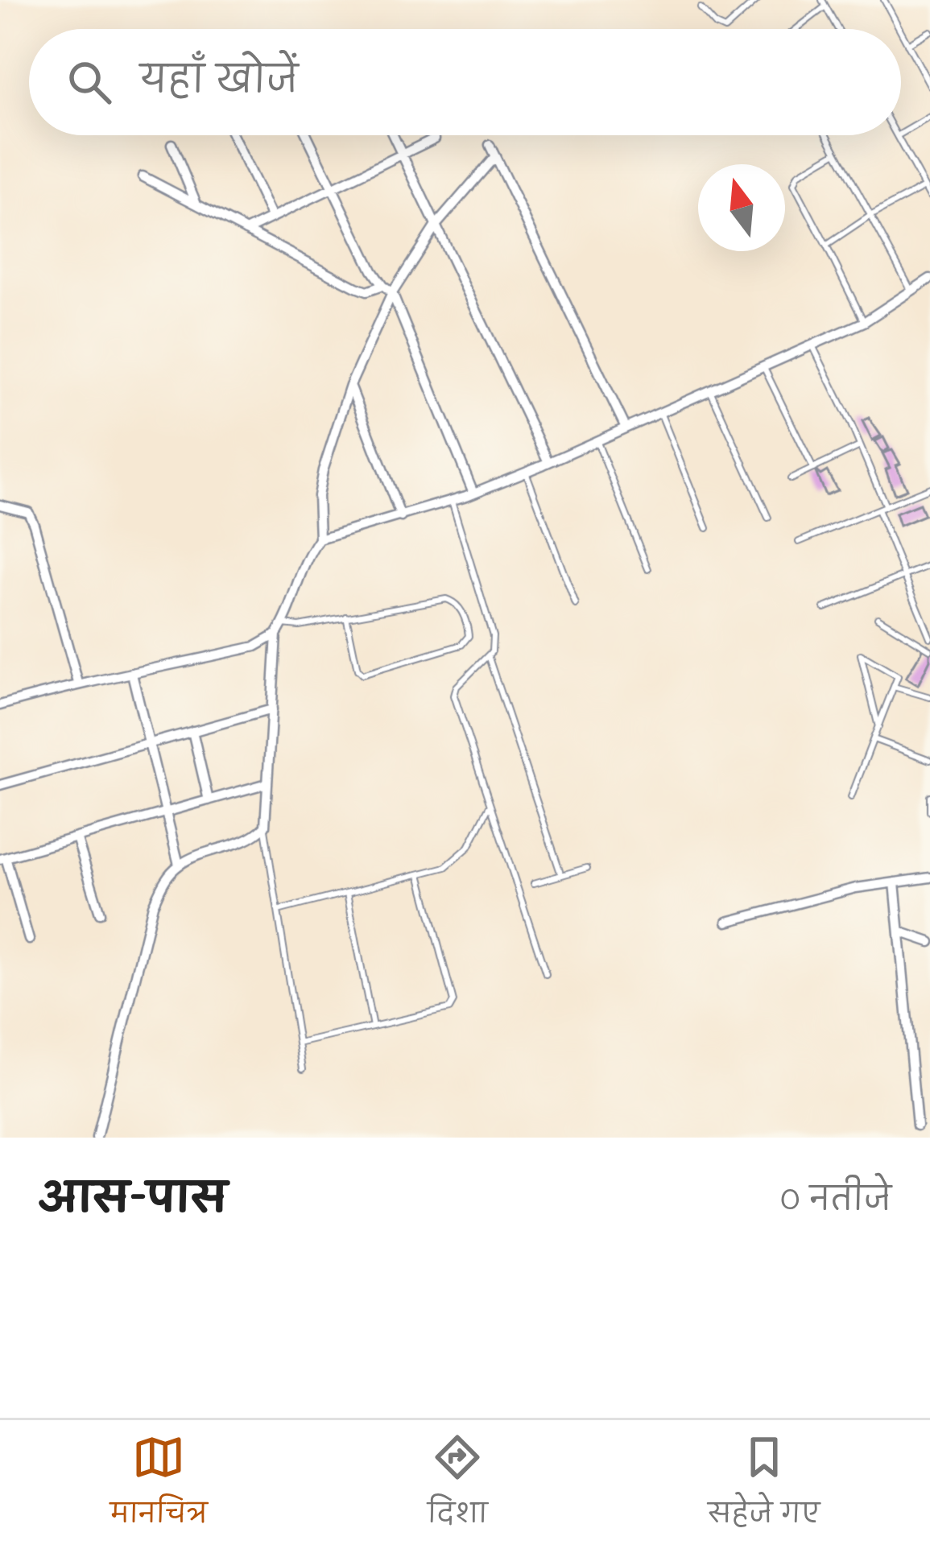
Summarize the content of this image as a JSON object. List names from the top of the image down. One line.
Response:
{"north":"top","page":{"search":"यहाँ खोजें","heading":["आस-पास","0 नतीजे"],"nav":["मानचित्र","दिशा","सहेजे गए"]}}
